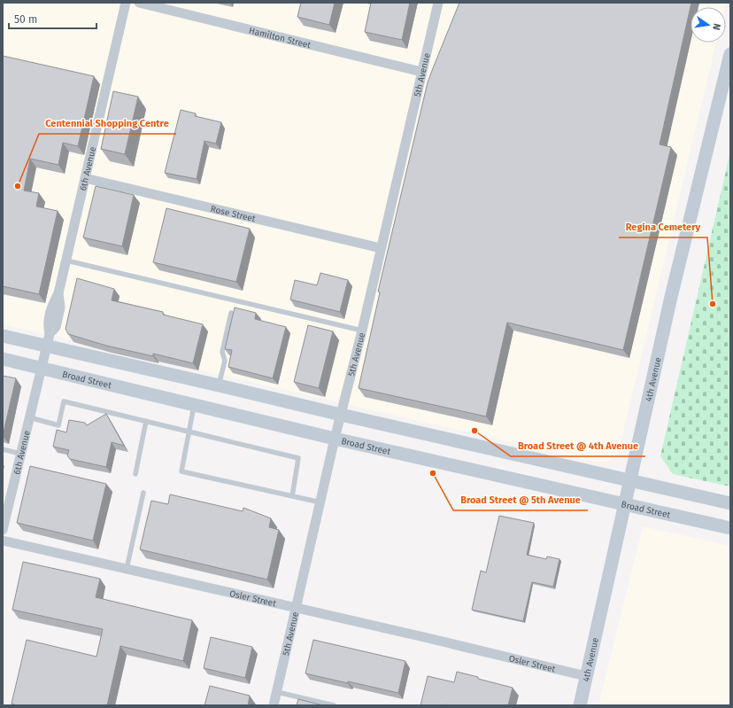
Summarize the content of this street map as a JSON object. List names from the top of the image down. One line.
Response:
{"streets":{"main road":["Broad Street","4th Avenue"],"street":["Hamilton Street","5th Avenue","6th Avenue","Rose Street","Osler Street"]},"crossings":[["Hamilton Street","5th Avenue"],["5th Avenue","Rose Street"],["5th Avenue","Broad Street"],["5th Avenue","Osler Street"],["6th Avenue","Rose Street"],["6th Avenue","Broad Street"],["Broad Street","4th Avenue"],["4th Avenue","Osler Street"]],"places":["Centennial Shopping Centre","Regina Cemetery","Broad Street @ 4th Avenue","Broad Street @ 5th Avenue"],"scale_bar":"50 m","north":"right"}
